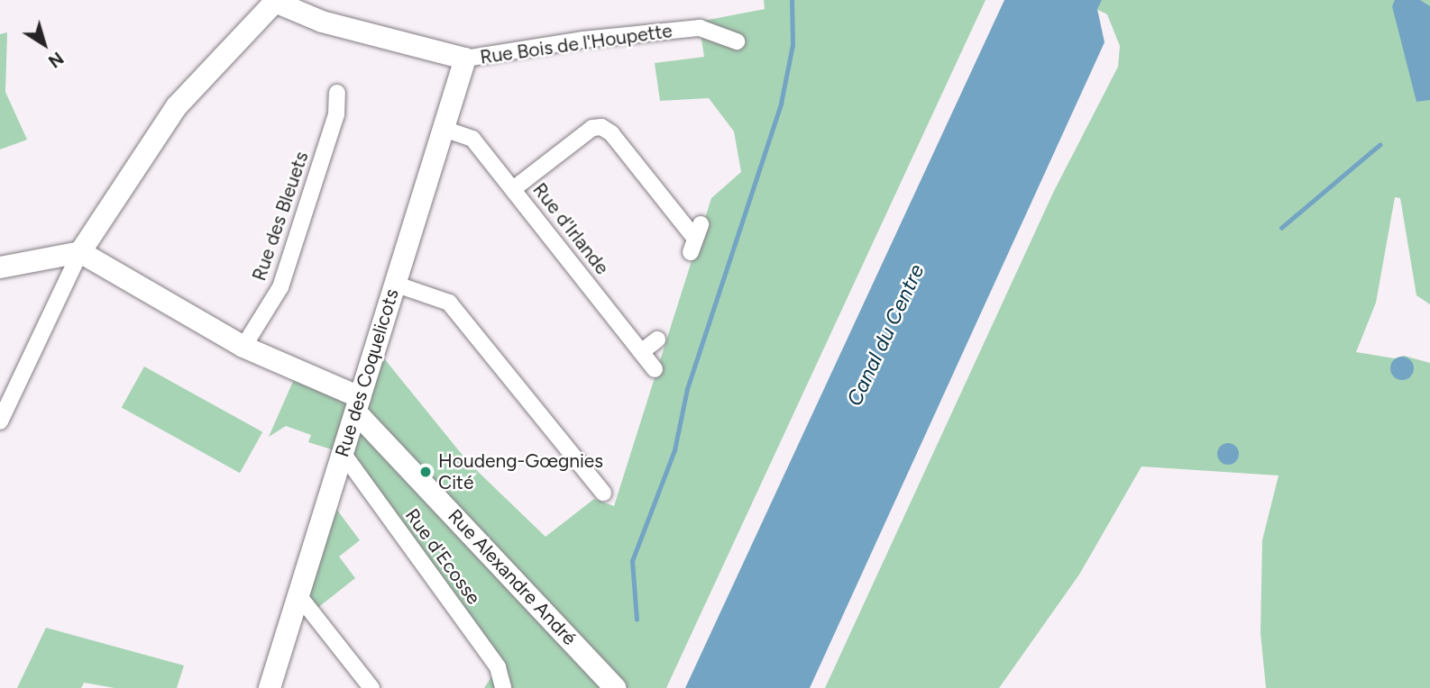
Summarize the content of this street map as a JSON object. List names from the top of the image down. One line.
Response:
{"streets":{"street":["Rue Bois de l'Houpette","Rue des Bleuets","Rue d'Irlande","Rue des Coquelicots","Rue d'Ecosse","Rue Alexandre André"]},"crossings":[["Rue Bois de l'Houpette","Rue des Coquelicots"],["Rue des Bleuets","Rue Alexandre André"],["Rue d'Irlande","Rue des Coquelicots"],["Rue des Coquelicots","Rue d'Ecosse"],["Rue des Coquelicots","Rue Alexandre André"]],"water":["Canal du Centre"],"places":["Houdeng-Gœgnies Cité"],"north":"bottom right"}
